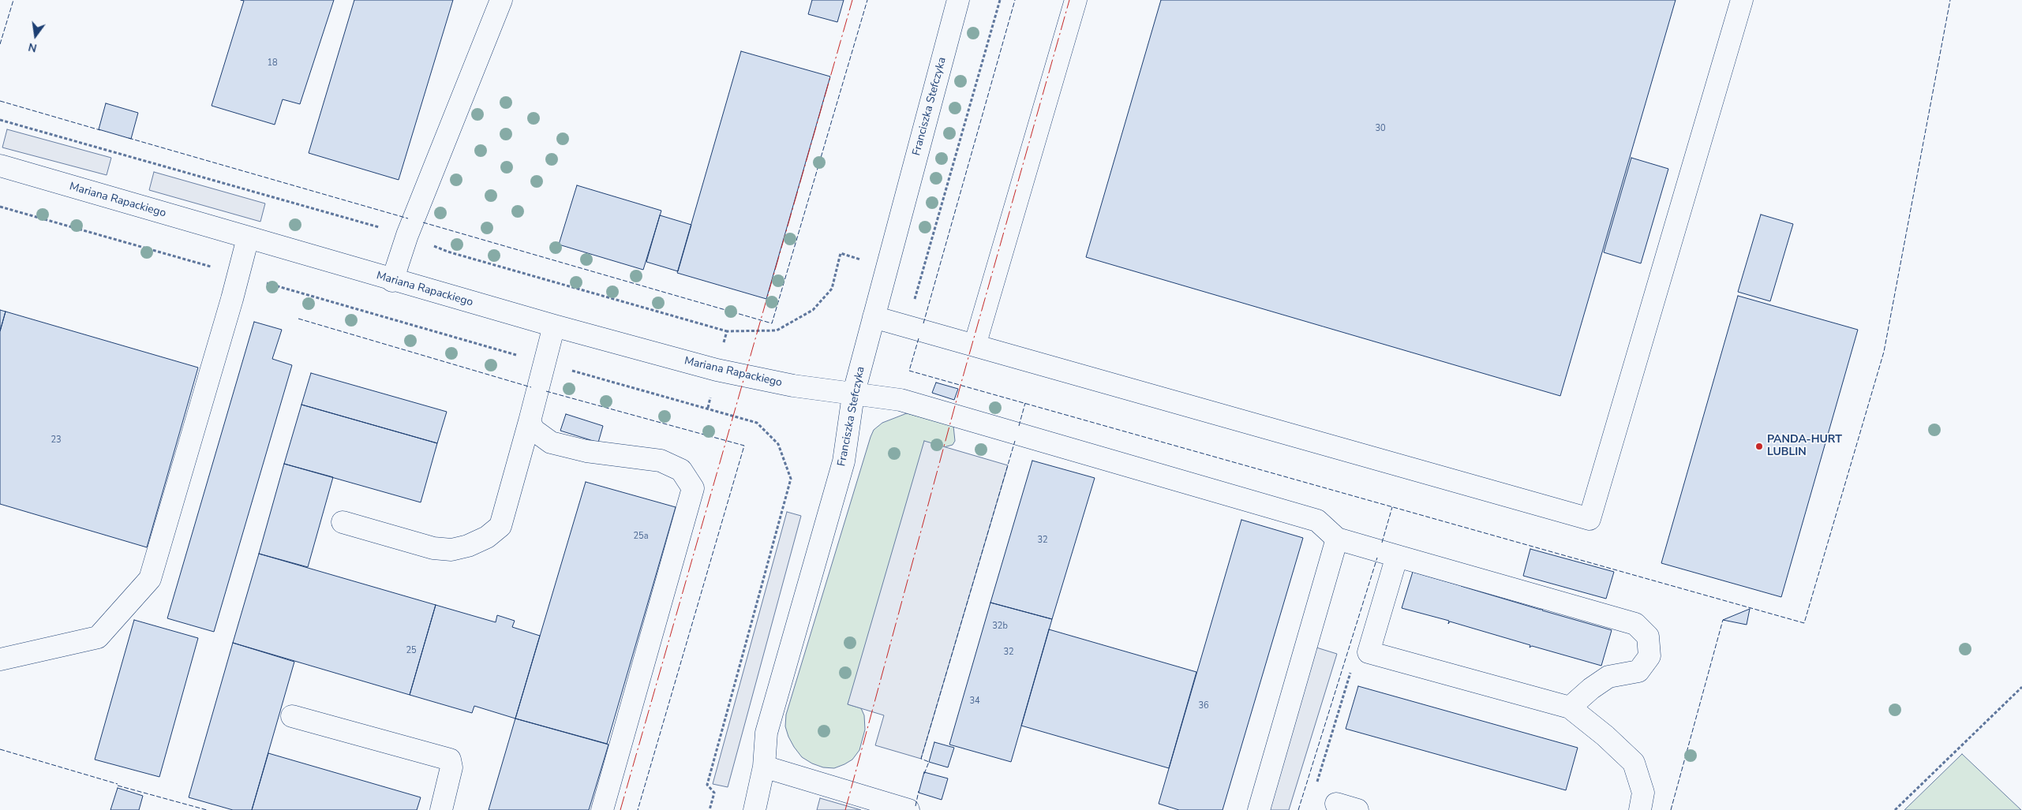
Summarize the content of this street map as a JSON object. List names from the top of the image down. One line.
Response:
{"streets":{"street":["Franciszka Stefczyka","Mariana Rapackiego"]},"crossings":[["Franciszka Stefczyka","Mariana Rapackiego"]],"places":["PANDA-HURT LUBLIN"],"house_numbers":["18","30","23","25a","32","32b","25","32","34","36"],"north":"bottom"}
